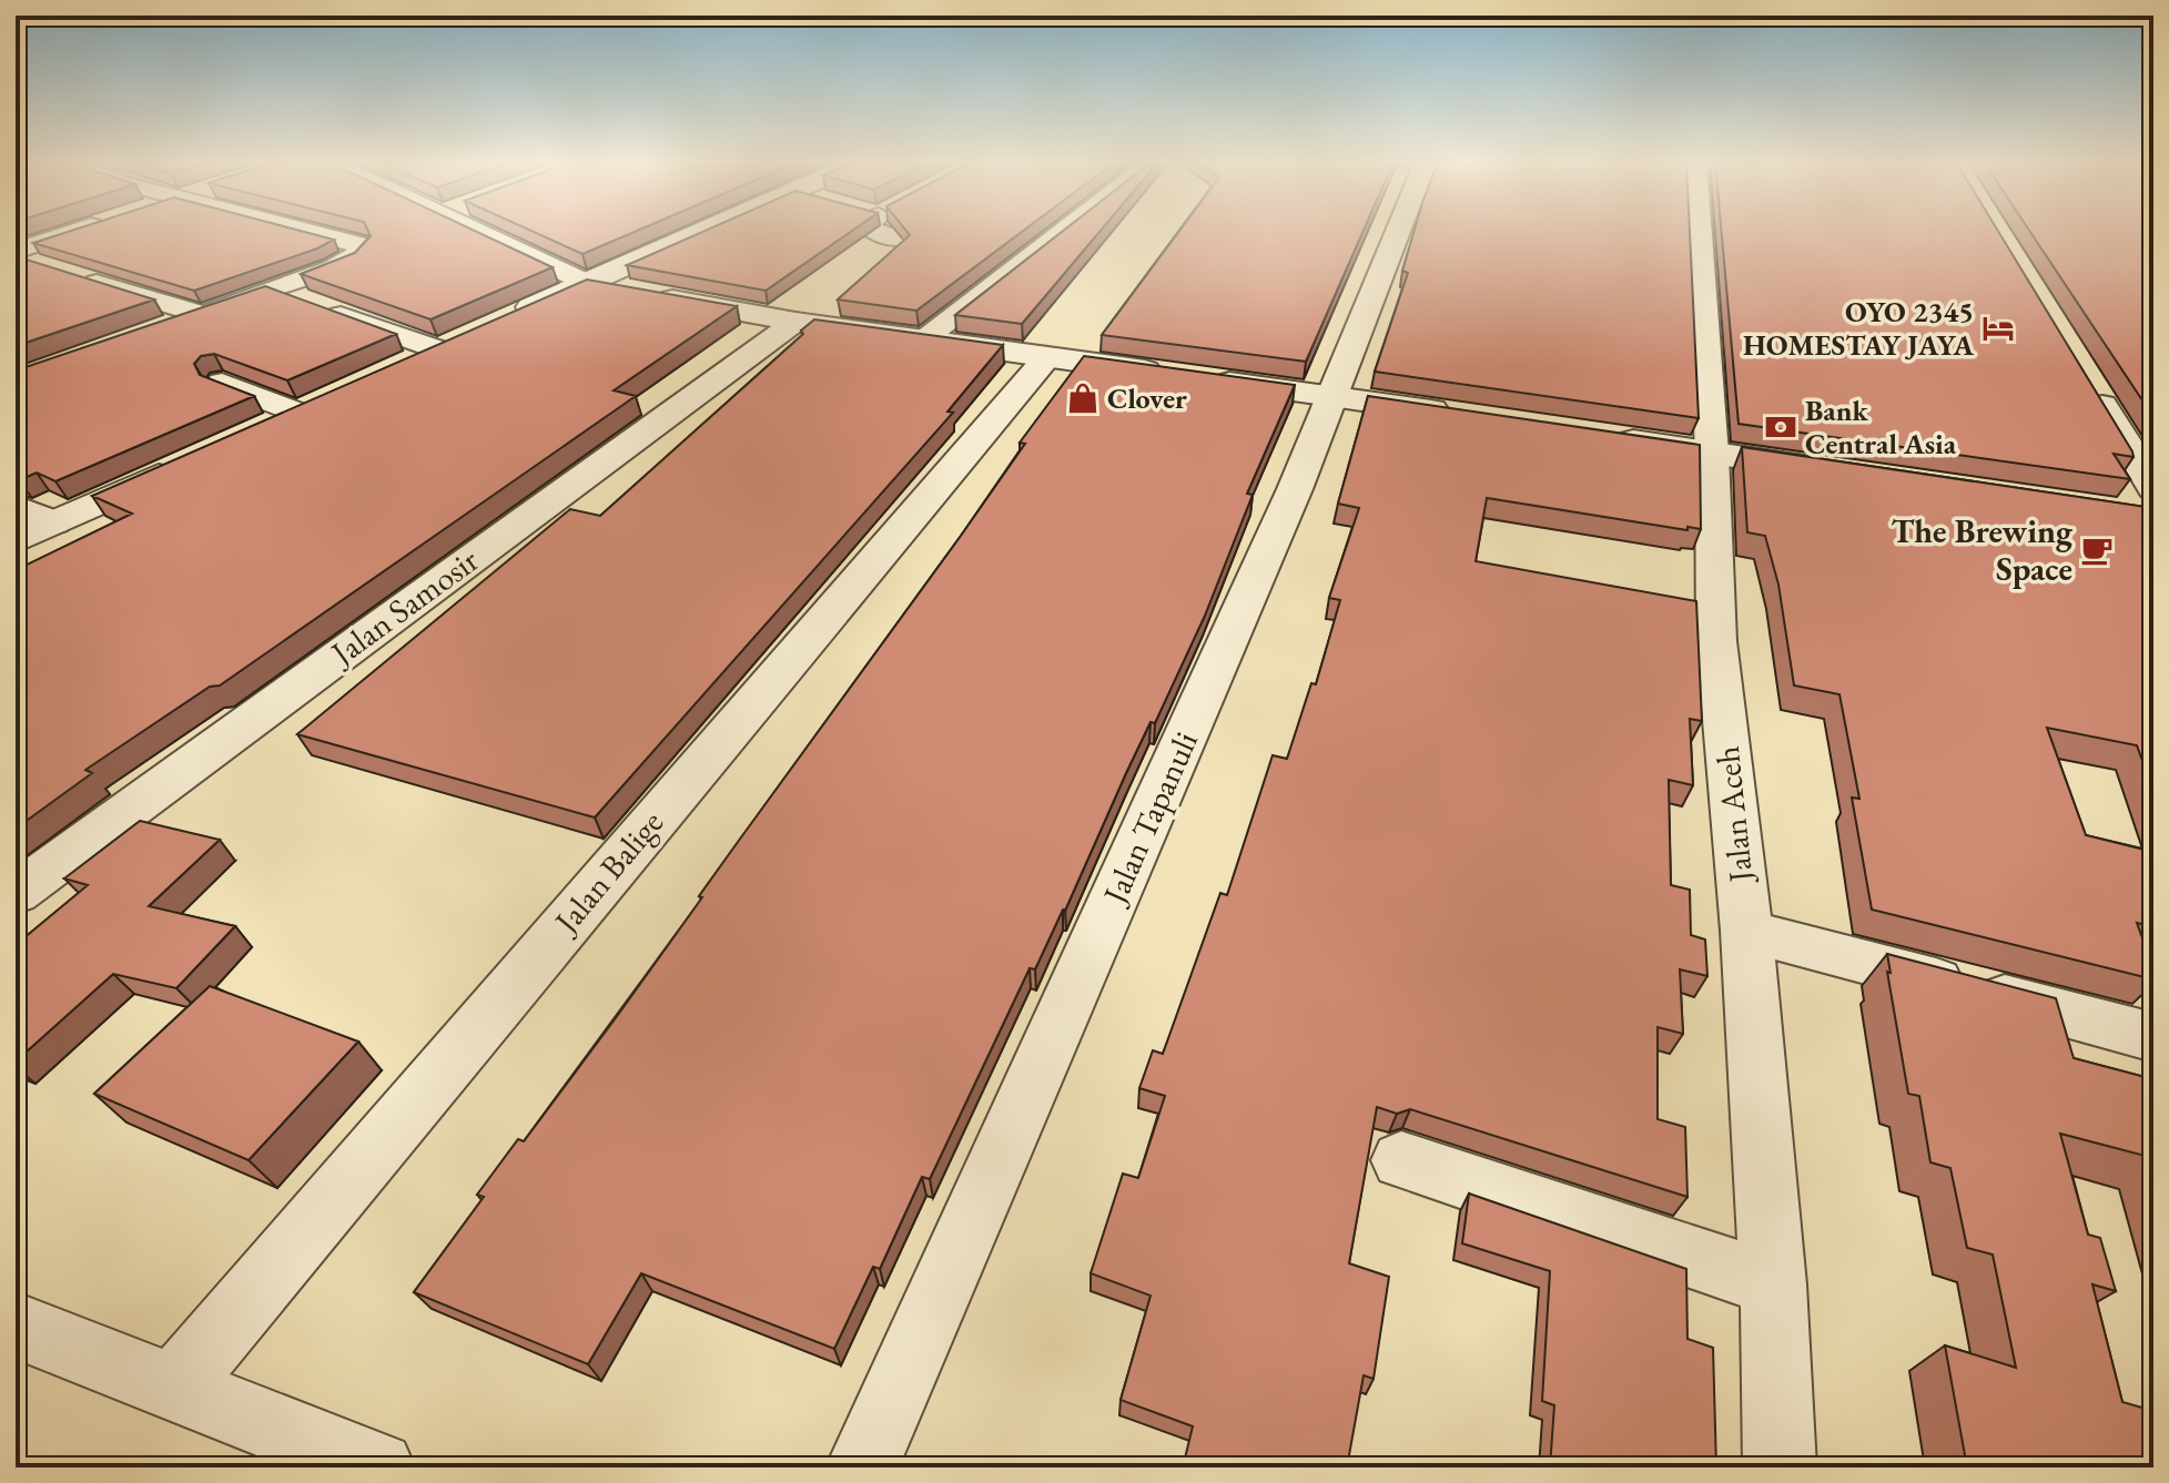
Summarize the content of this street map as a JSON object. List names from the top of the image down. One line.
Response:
{"streets":{"street":["Jalan Samosir","Jalan Aceh","Jalan Tapanuli","Jalan Balige"]},"places":{"hotel":["OYO 2345 HOMESTAY JAYA"],"shop":["Clover"],"bank":["Bank Central Asia"],"cafe":["The Brewing Space"]}}
